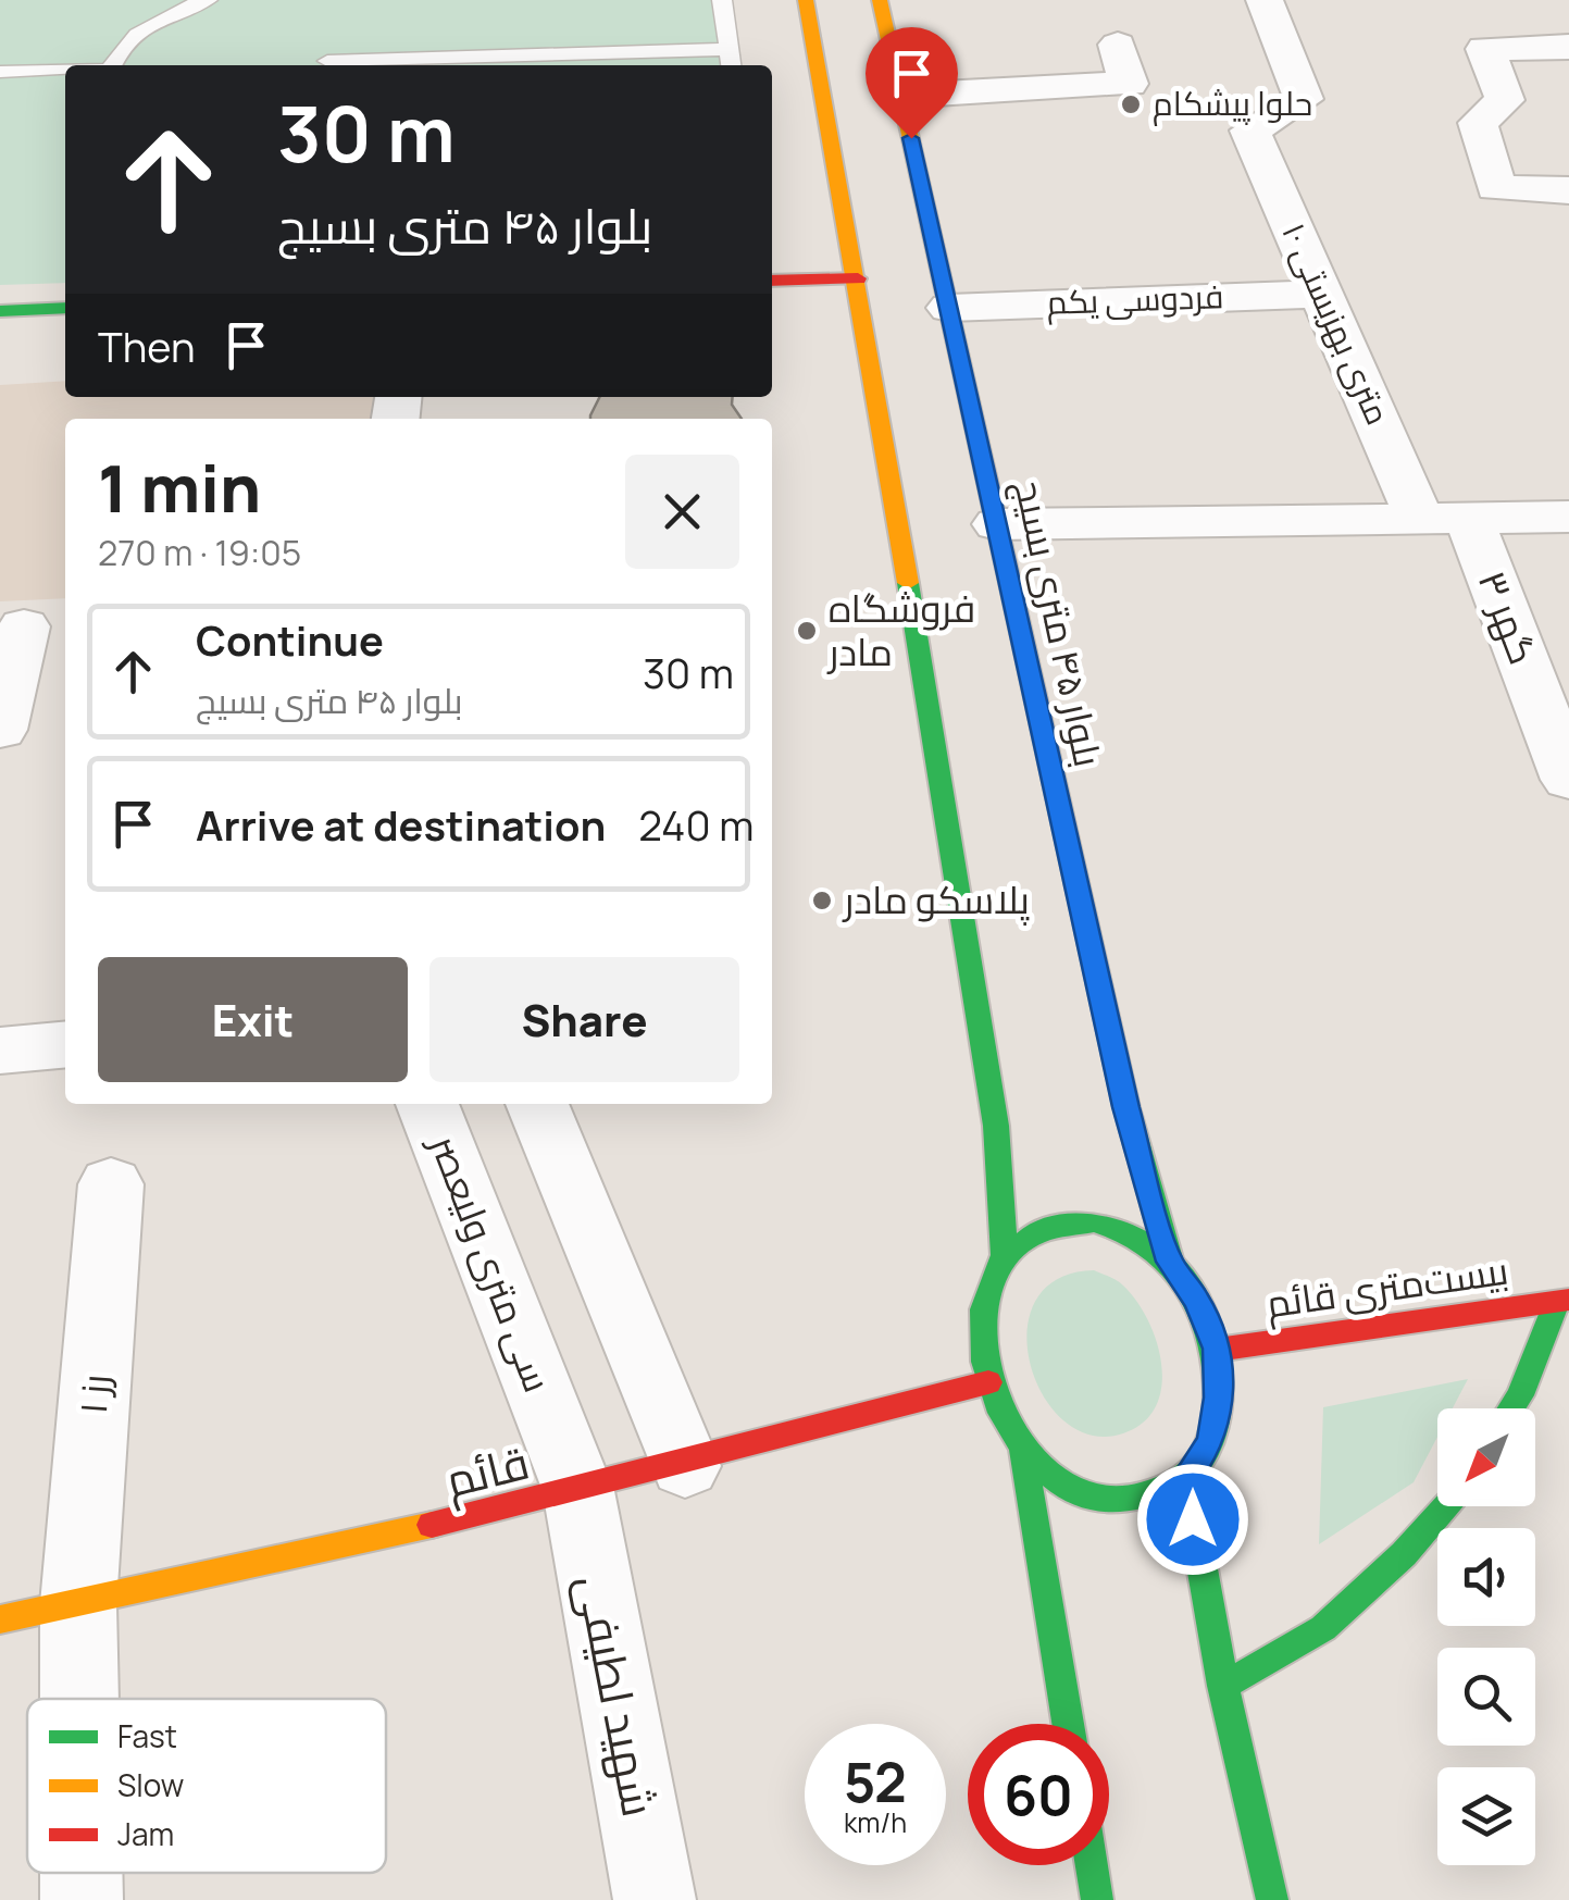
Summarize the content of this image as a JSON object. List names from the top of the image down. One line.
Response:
{"streets":{"main road":["بلوار ۴۵ متری بسیج","بیست‌متری قائم","قائم"],"street":["فردوسی یکم","۱۰ متری بهزیستی","گهر ۳","سی متری ولیعصر","رز ۱","شهید لطیفی"]},"crossings":[["فردوسی یکم","۱۰ متری بهزیستی"],["فردوسی یکم","بلوار ۴۵ متری بسیج"],["۱۰ متری بهزیستی","گهر ۳"],["بلوار ۴۵ متری بسیج","بیست‌متری قائم"],["بلوار ۴۵ متری بسیج","قائم"],["سی متری ولیعصر","قائم"],["سی متری ولیعصر","شهید لطیفی"],["بیست‌متری قائم","قائم"],["رز ۱","قائم"],["قائم","شهید لطیفی"]],"places":["حلوا پیشکام","فروشگاه مادر","پلاسکو مادر"],"legend":["Fast","Slow","Jam"],"north":"bottom left","page":{"turn":["30 m","بلوار ۴۵ متری بسیج"],"then":"Then","heading":["1 min","270 m · 19:05"],"list":[{"name":"Continue","note":"بلوار ۴۵ متری بسیج","value":"30 m"},{"name":"Arrive at destination","value":"240 m"}],"buttons":["Exit","Share"],"speed":"52 km/h","limit":"60"}}
